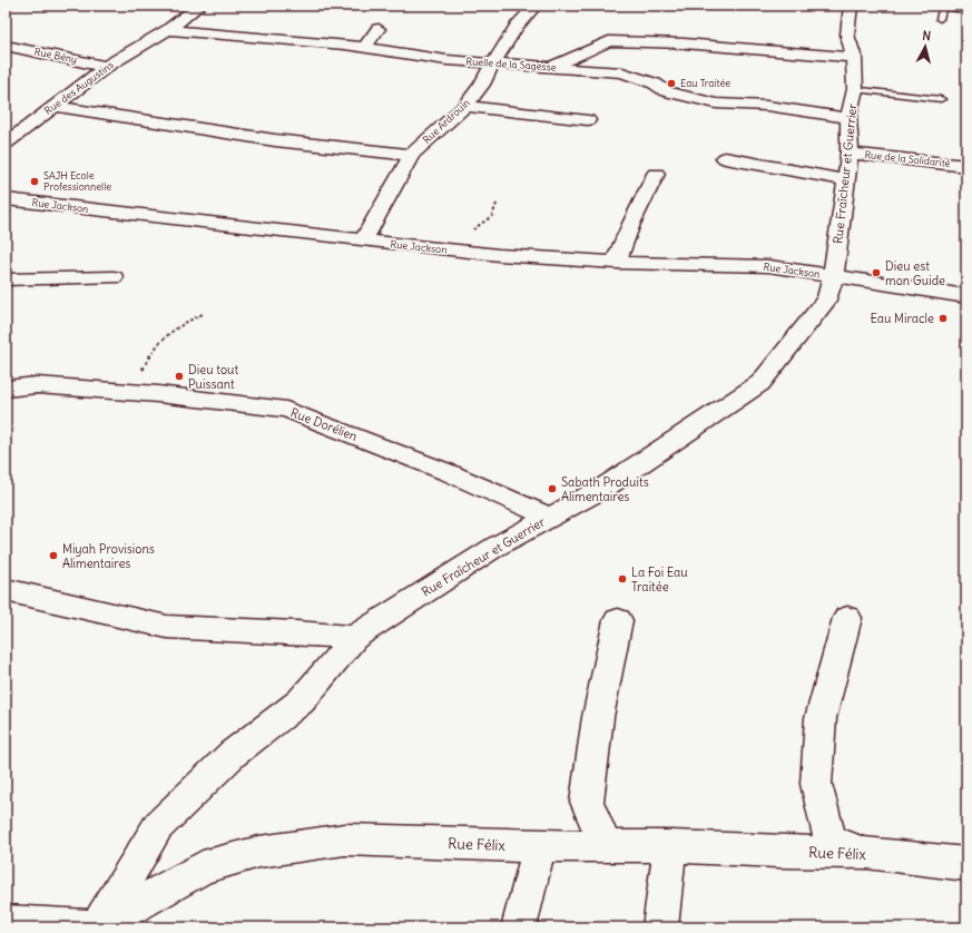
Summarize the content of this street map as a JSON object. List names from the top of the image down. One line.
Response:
{"streets":{"street":["Rue Bény","Ruelle de la Sagesse","Rue des Augustins","Rue Ardrouin","Rue de la Solidarité","Rue Fraîcheur et Guerrier","Rue Jackson","Rue Dorélien","Rue Félix"]},"crossings":[["Rue Bény","Rue des Augustins"],["Ruelle de la Sagesse","Rue des Augustins"],["Ruelle de la Sagesse","Rue Ardrouin"],["Ruelle de la Sagesse","Rue Fraîcheur et Guerrier"],["Rue Ardrouin","Rue Jackson"],["Rue de la Solidarité","Rue Fraîcheur et Guerrier"],["Rue Fraîcheur et Guerrier","Rue Jackson"],["Rue Fraîcheur et Guerrier","Rue Dorélien"],["Rue Fraîcheur et Guerrier","Rue Félix"]],"places":["Eau Traitée","SAJH Ecole Professionnelle","Dieu est mon Guide","Eau Miracle","Dieu tout Puissant","Sabath Produits Alimentaires","Miyah Provisions Alimentaires","La Foi Eau Traitée"],"north":"top"}
